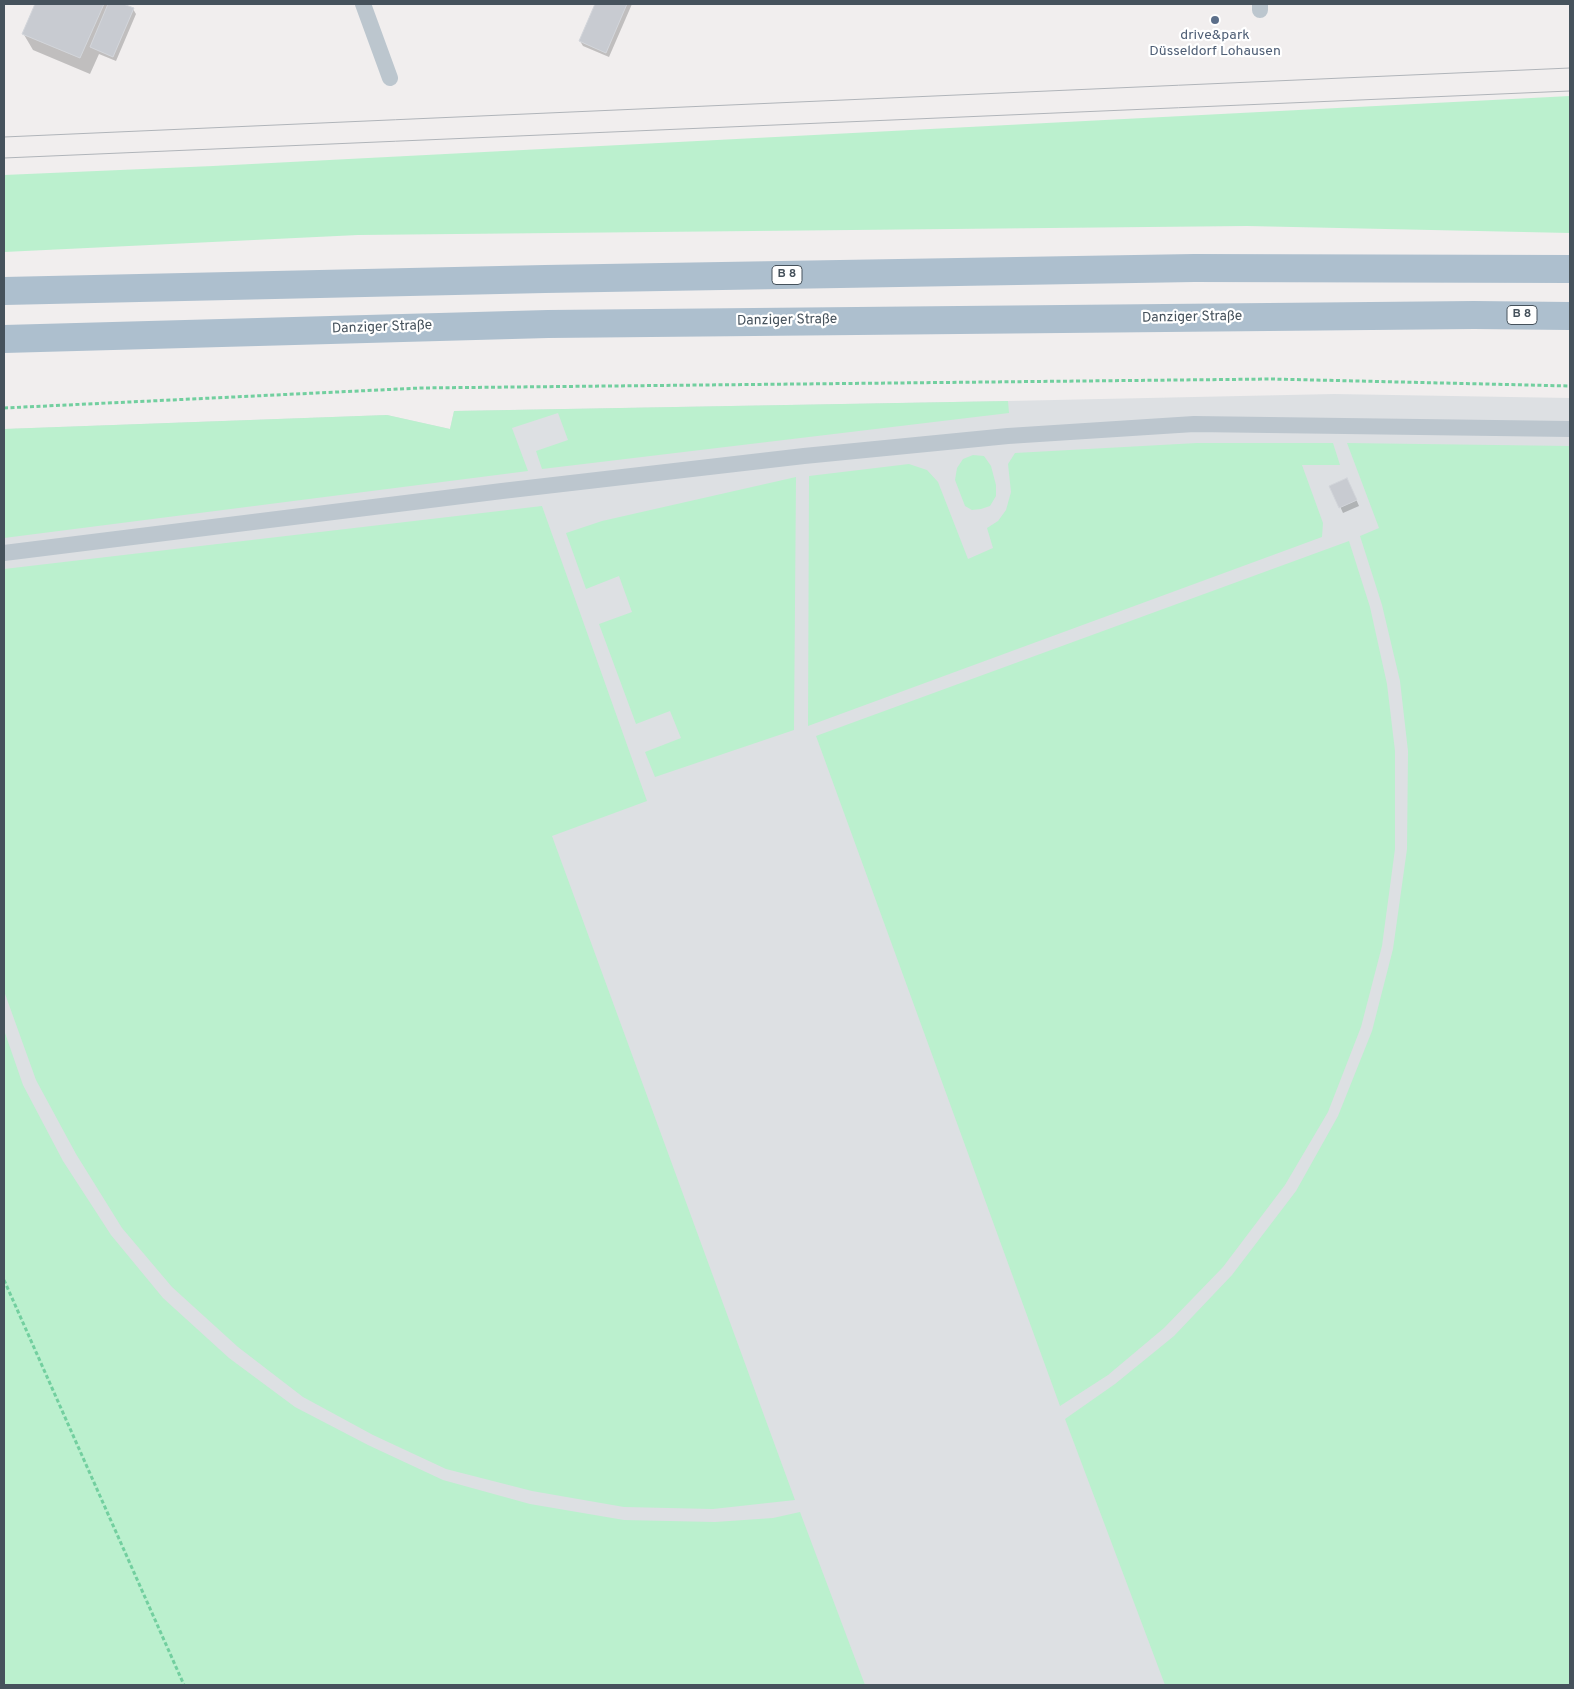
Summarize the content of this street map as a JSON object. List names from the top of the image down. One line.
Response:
{"streets":{"main road":["B 8","Danziger Straße"]},"places":["drive&park Düsseldorf Lohausen"]}
